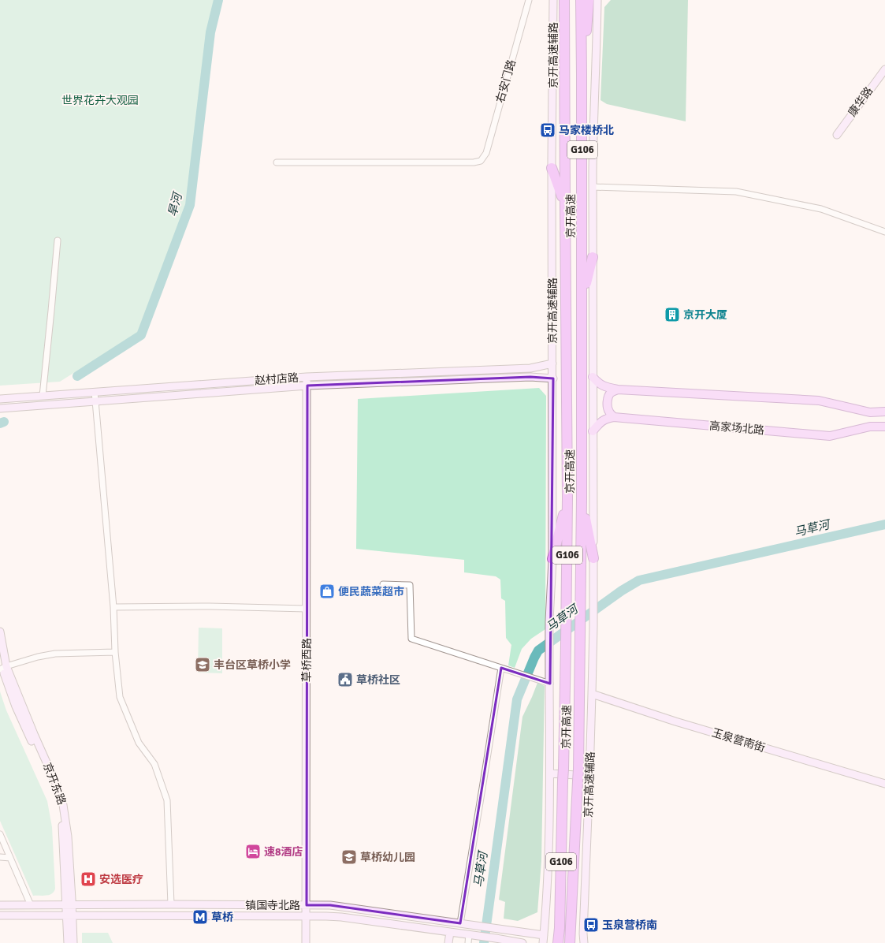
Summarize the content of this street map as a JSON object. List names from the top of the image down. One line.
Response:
{"streets":{"highway":["G106","京开高速"],"main road":["高家场北路"],"street":["京开高速辅路","右安门路","康华路","赵村店路","草桥西路","玉泉营南街","京开东路","镇国寺北路"]},"crossings":[["京开高速辅路","赵村店路"],["京开高速辅路","玉泉营南街"],["赵村店路","草桥西路"],["草桥西路","镇国寺北路"],["京开东路","镇国寺北路"]],"water":["旱河","马草河"],"parks":["世界花卉大观园"],"places":{"bus stop":["马家楼桥北","玉泉营桥南"],"building":["京开大厦"],"shop":["便民蔬菜超市"],"school or university":["丰台区草桥小学","草桥幼儿园"],"public building":["草桥社区"],"hotel":["速8酒店"],"hospital":["安选医疗"],"metro station":["草桥"]}}
